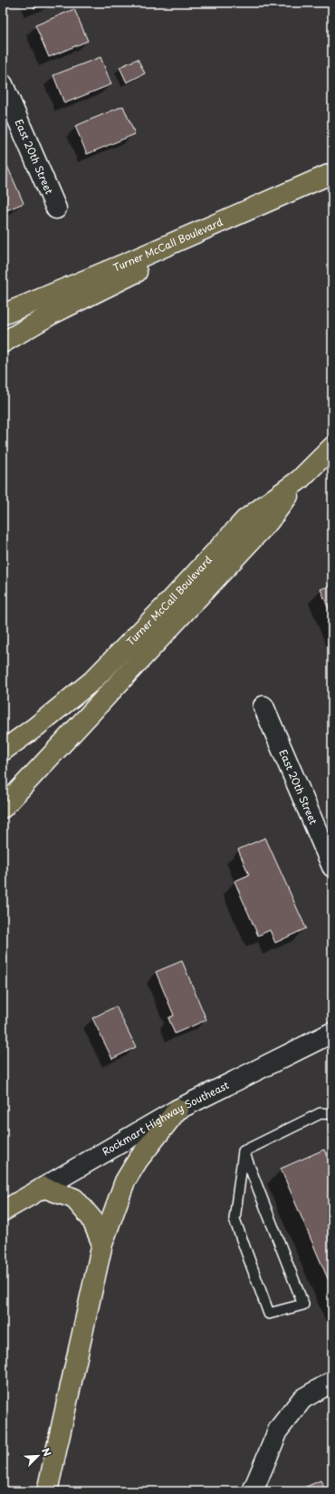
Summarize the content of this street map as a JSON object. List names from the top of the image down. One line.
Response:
{"streets":{"main road":["Turner McCall Boulevard","Rockmart Highway Southeast"],"street":["East 20th Street"]},"north":"top right"}
